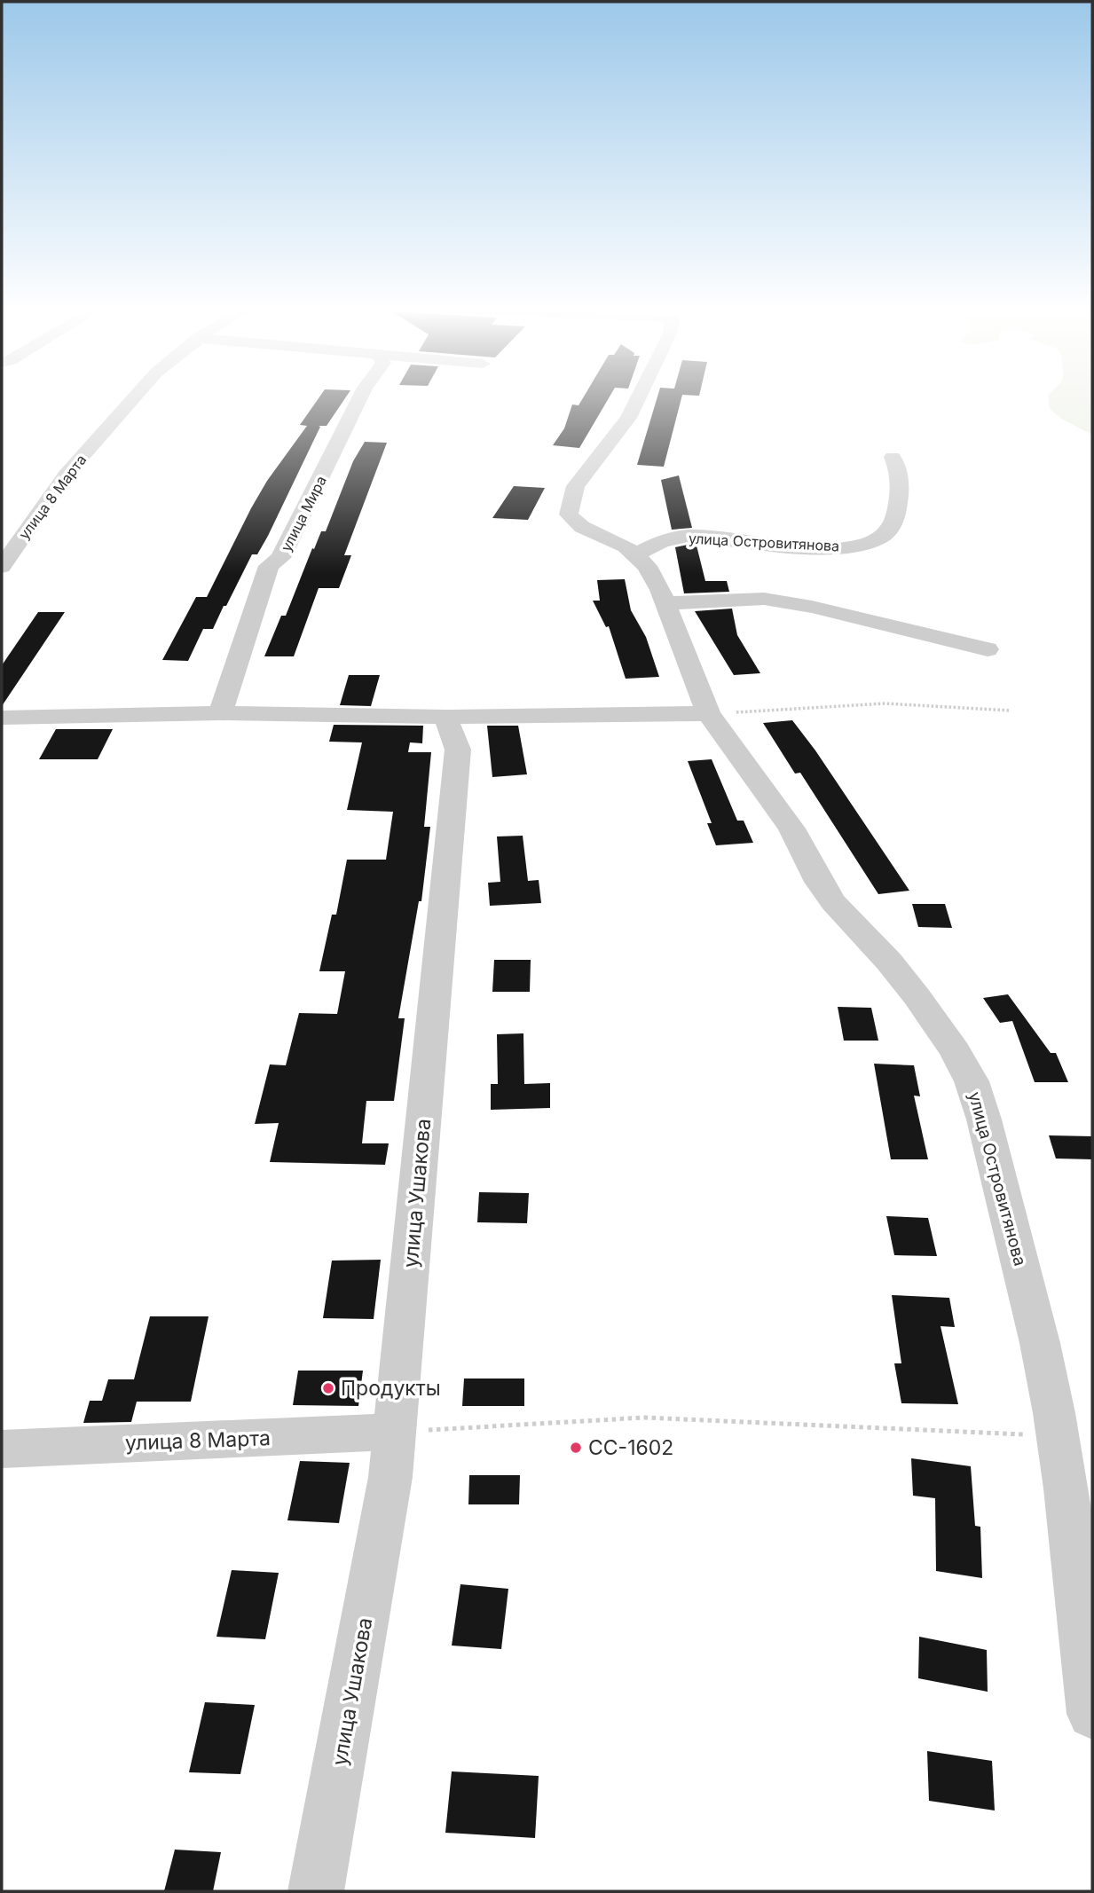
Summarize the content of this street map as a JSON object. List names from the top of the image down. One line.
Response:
{"streets":{"street":["улица 8 Марта","улица Мира","улица Островитянова","улица Ушакова"]},"crossings":[["улица 8 Марта","улица Ушакова"]],"places":["Продукты","СС-1602"]}
